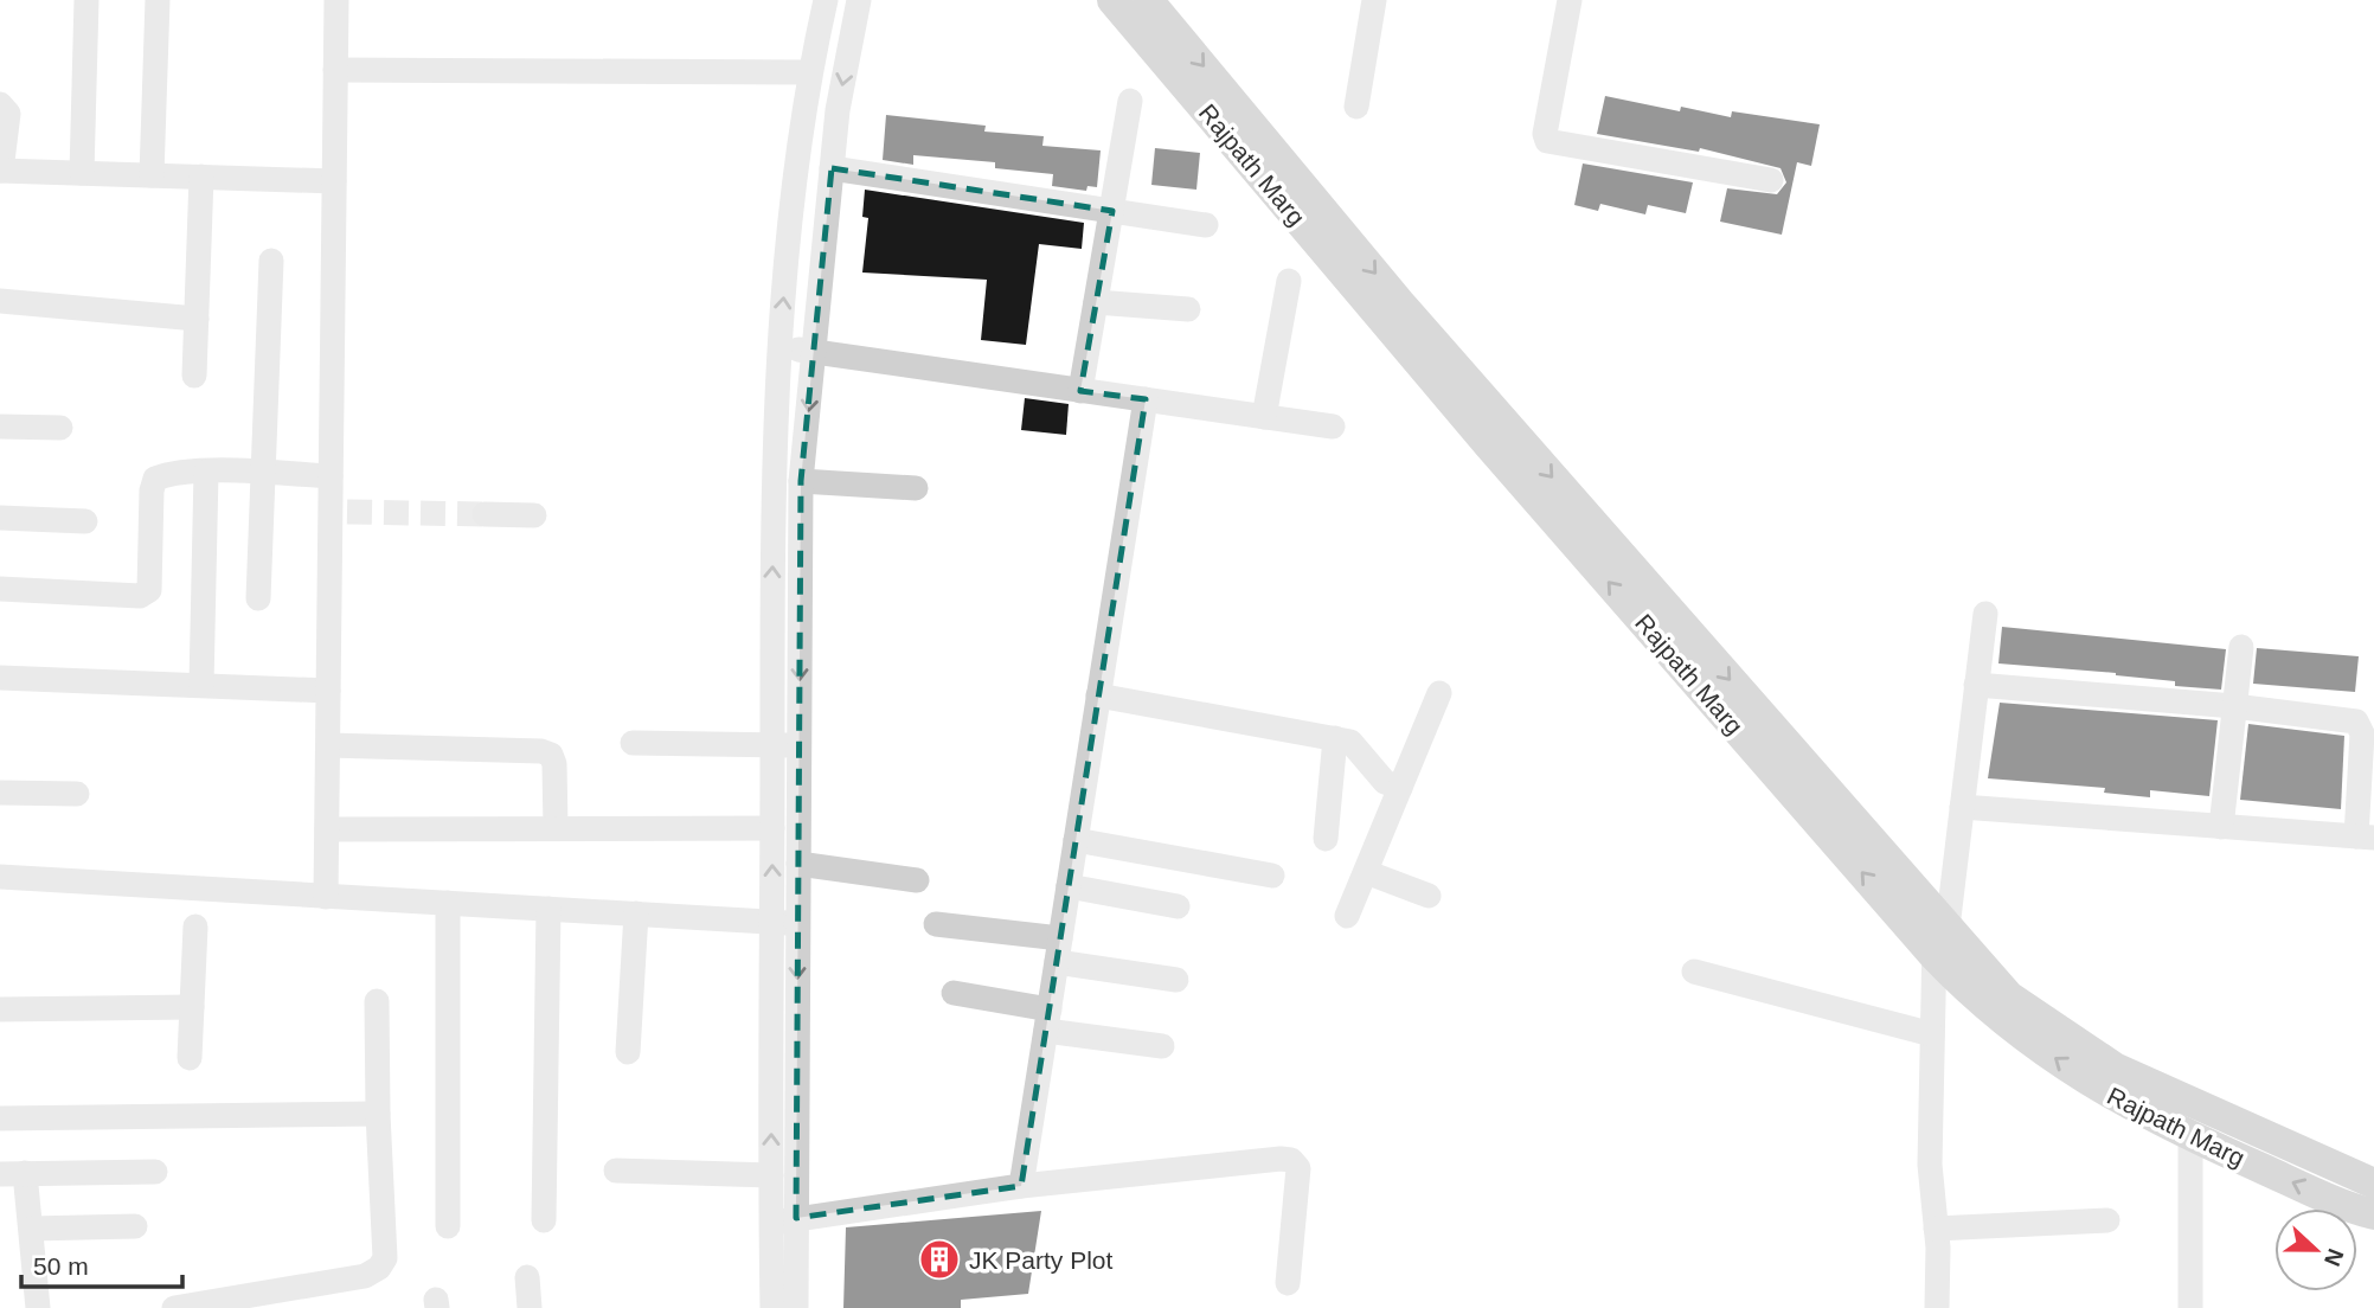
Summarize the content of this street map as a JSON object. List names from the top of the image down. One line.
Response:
{"streets":{"main road":["Rajpath Marg"]},"places":{"building":["JK Party Plot"]},"scale_bar":"50 m","north":"right"}
